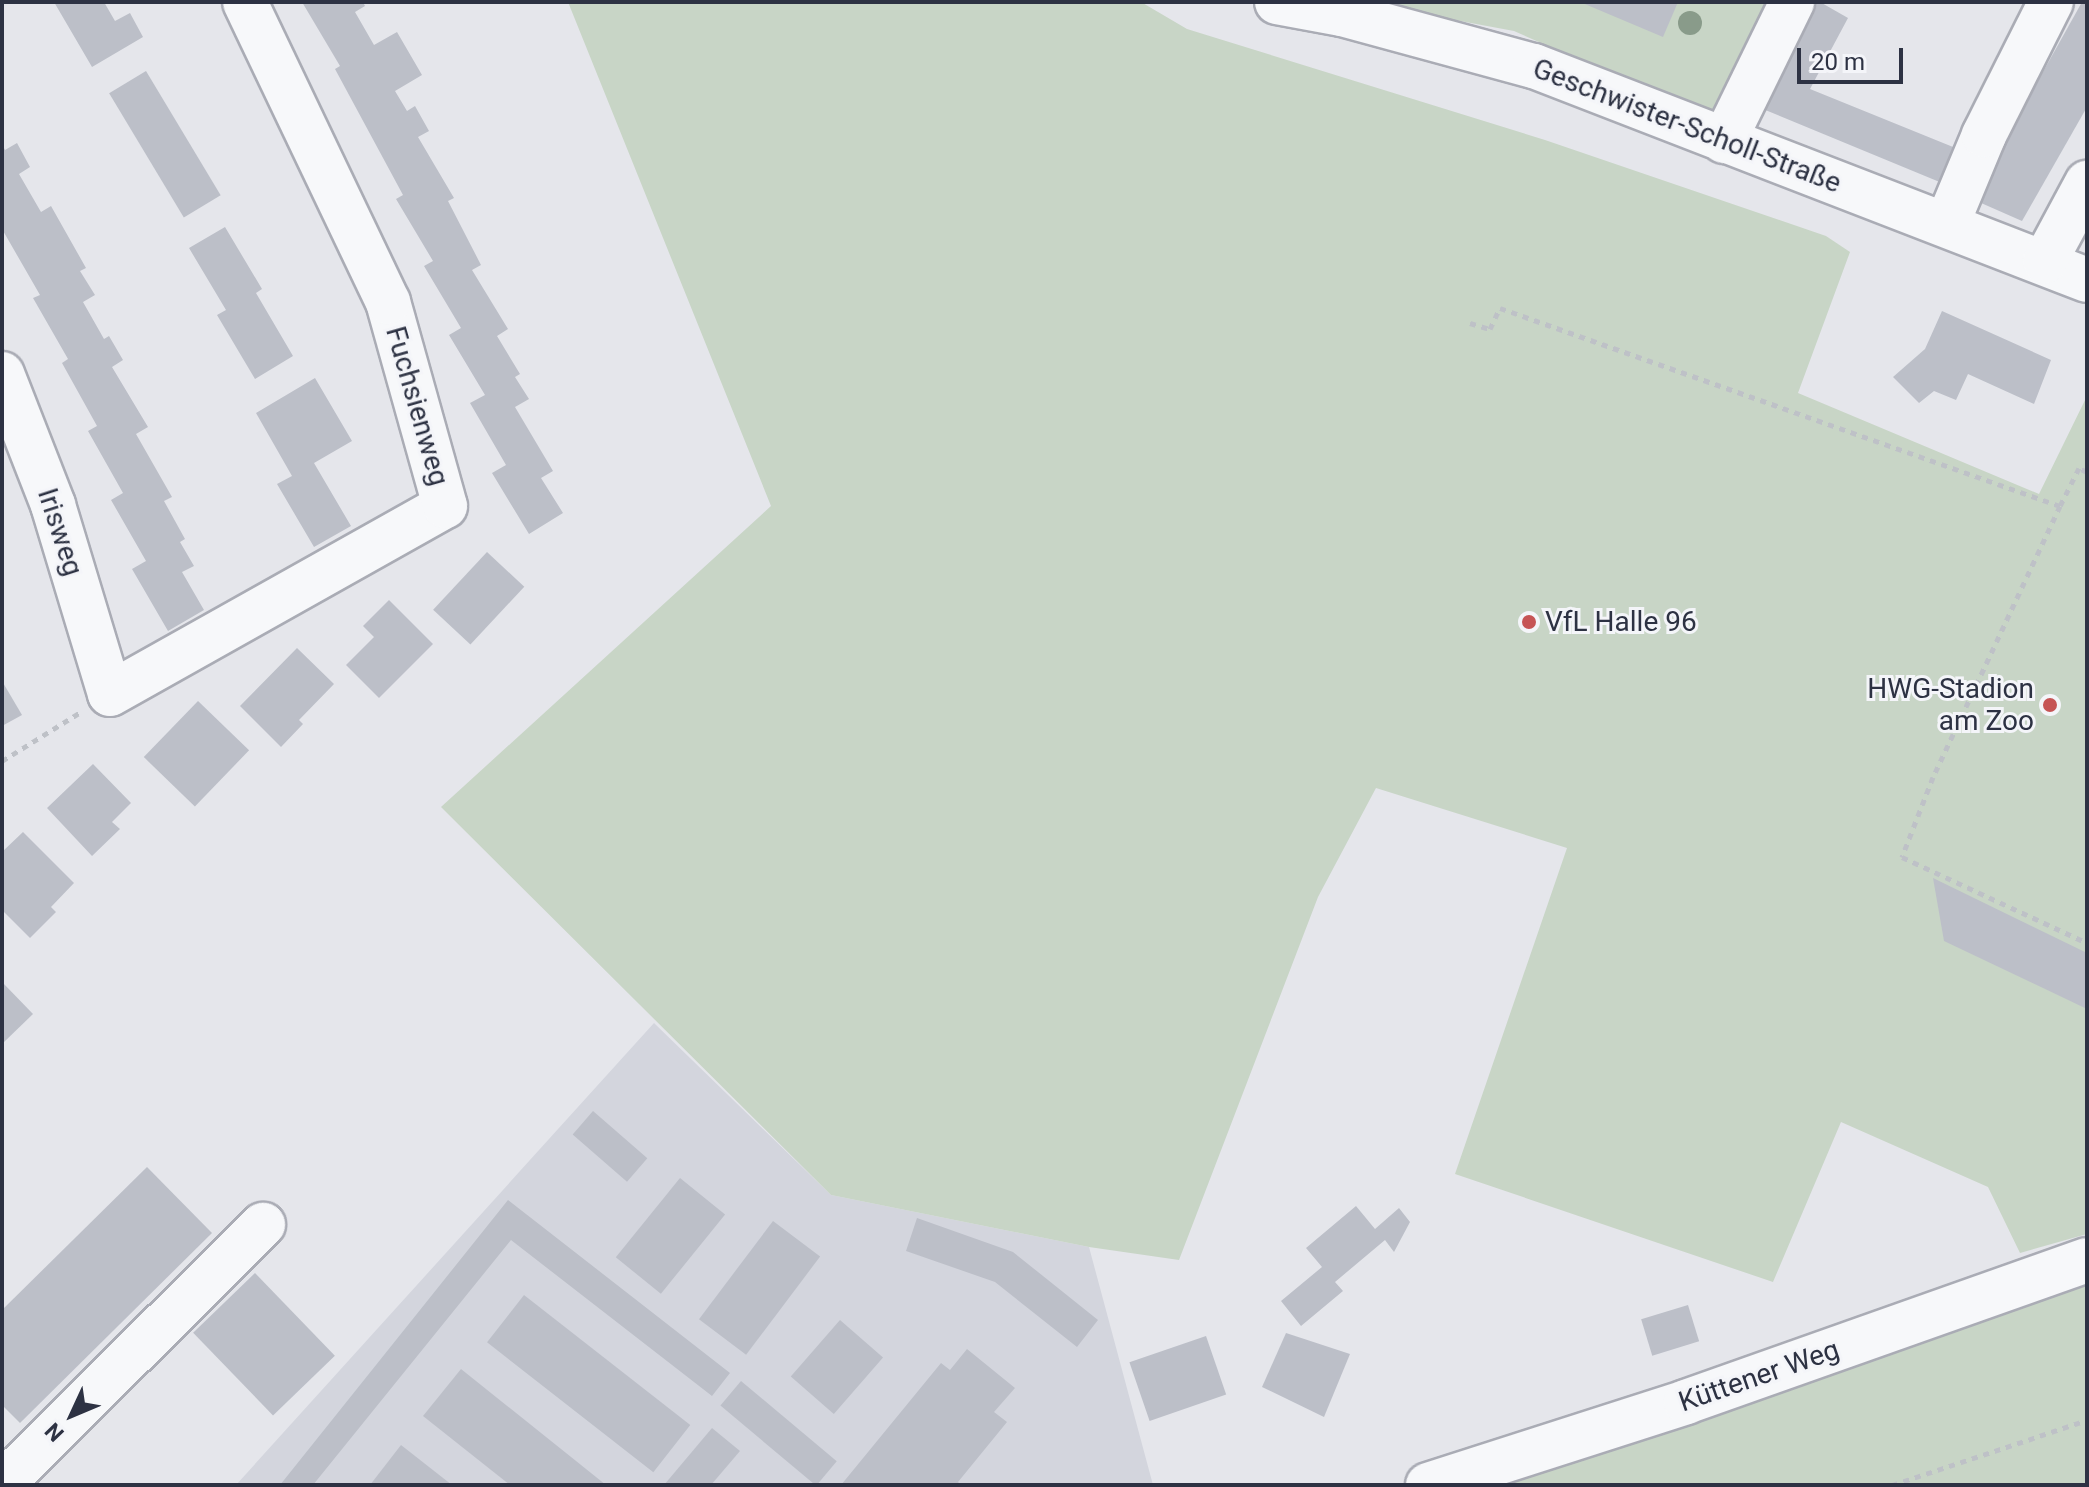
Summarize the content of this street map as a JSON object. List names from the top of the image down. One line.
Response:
{"streets":{"street":["Geschwister-Scholl-Straße","Fuchsienweg","Irisweg","Küttener Weg"]},"crossings":[["Fuchsienweg","Irisweg"]],"places":["VfL Halle 96","HWG-Stadion am Zoo"],"scale_bar":"20 m","north":"bottom left"}
